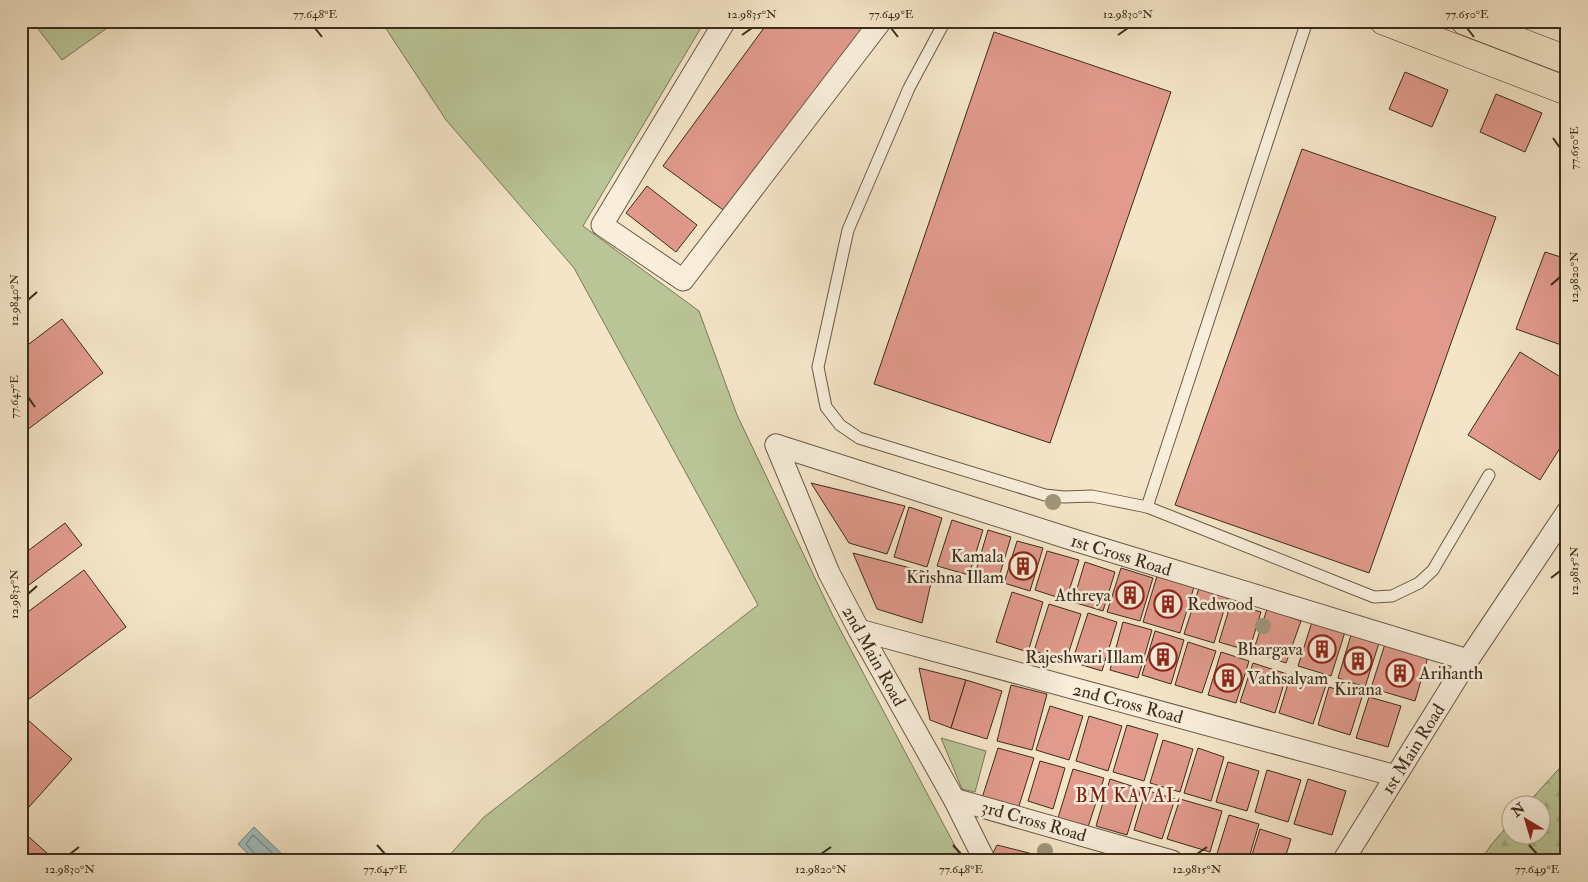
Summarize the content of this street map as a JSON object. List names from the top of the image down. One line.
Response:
{"streets":{"street":["1st Cross Road","2nd Main Road","2nd Cross Road","1st Main Road","3rd Cross Road"]},"crossings":[["1st Cross Road","2nd Main Road"],["1st Cross Road","1st Main Road"],["2nd Main Road","2nd Cross Road"],["2nd Main Road","3rd Cross Road"],["2nd Cross Road","1st Main Road"]],"districts":["BM KAVAL"],"places":{"building":["Kamala Krishna Illam","Athreya","Redwood","Bhargava","Rajeshwari Illam","Kirana","Arihanth","Vathsalyam"]},"north":"top left","coordinates":["77.648°E","12.9835°N","77.649°E","12.9830°N","77.650°E","12.9820°N","12.9840°N","77.647°E","12.9815°N"]}
